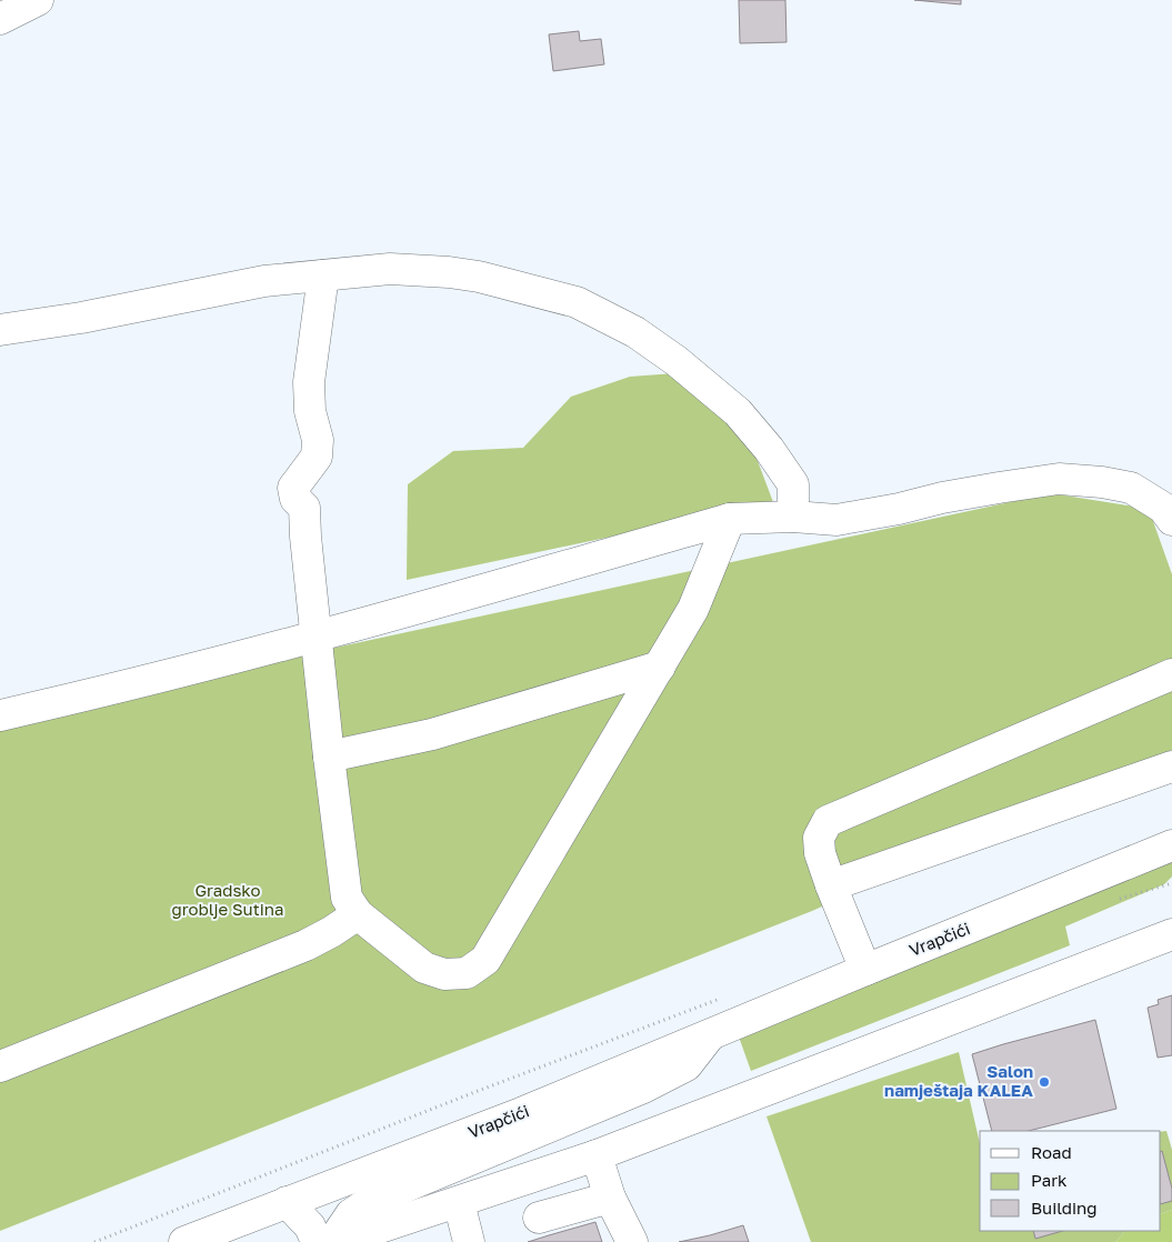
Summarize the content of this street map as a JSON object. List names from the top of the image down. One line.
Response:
{"streets":{"main road":["Vrapčići"]},"parks":["Gradsko groblje Sutina"],"places":["Salon namještaja KALEA"],"legend":["Road","Park","Building"]}
